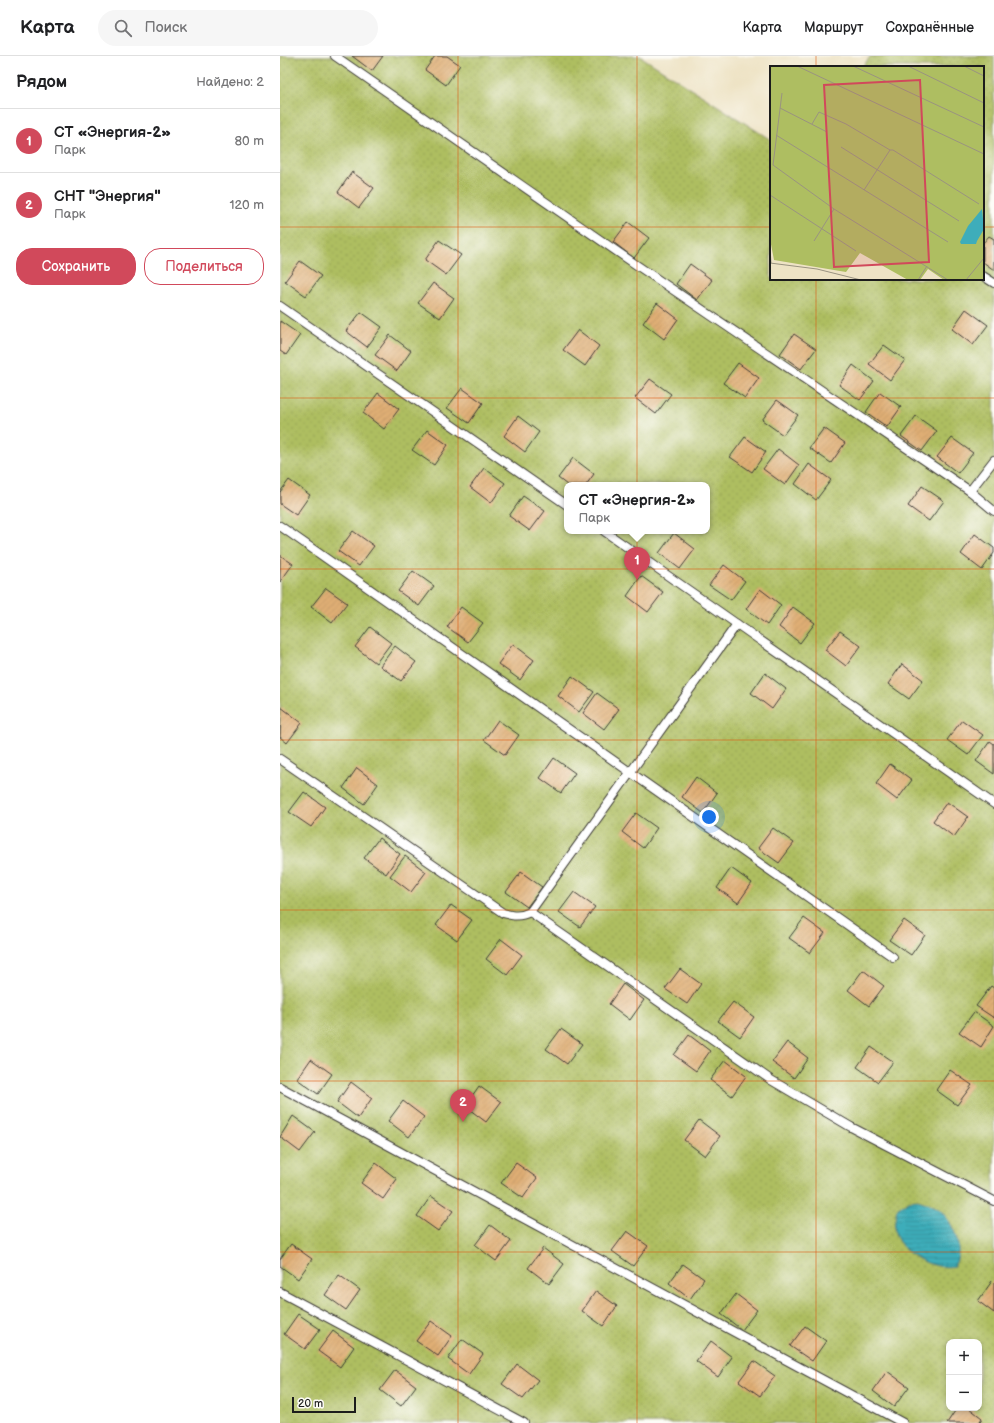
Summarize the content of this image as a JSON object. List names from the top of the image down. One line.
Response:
{"scale_bar":"20 m","page":{"header":"Карта","search":"Поиск","nav":["Карта","Маршрут","Сохранённые"],"heading":["Рядом","Найдено: 2"],"list":[{"mark":"1","name":"СТ «Энергия-2»","note":"Парк","value":"80 m"},{"mark":"2","name":"СНТ \"Энергия\"","note":"Парк","value":"120 m"}],"buttons":["Сохранить","Поделиться"],"popup":["СТ «Энергия-2»","Парк"],"pins":["1","2"],"map_buttons":["+","−"],"scale":"20 m"}}
